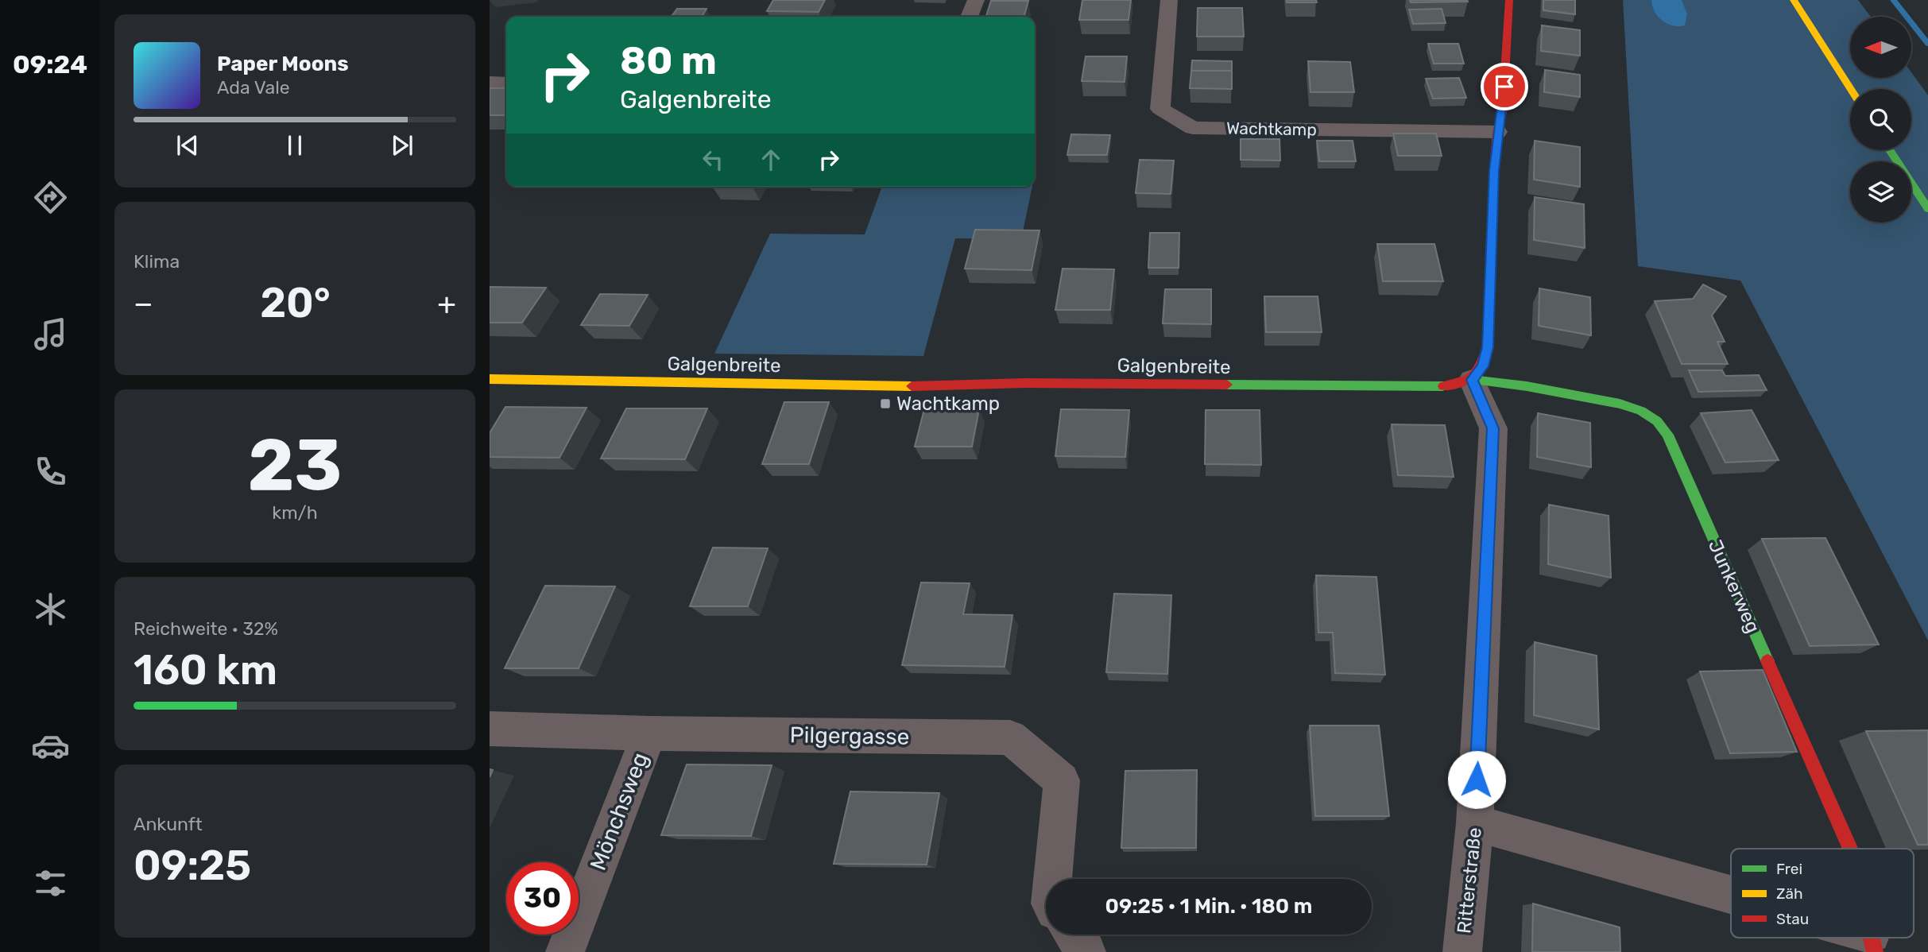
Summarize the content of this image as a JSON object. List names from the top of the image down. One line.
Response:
{"streets":{"street":["Wachtkamp","Galgenbreite","Junkerweg","Pilgergasse","Mönchsweg","Ritterstraße"]},"crossings":[["Galgenbreite","Junkerweg"],["Galgenbreite","Ritterstraße"],["Junkerweg","Ritterstraße"],["Pilgergasse","Mönchsweg"]],"places":{"transit":["Wachtkamp"]},"legend":["Frei","Zäh","Stau"],"north":"left","page":{"tabs":"09:24","turn":["80 m","Galgenbreite"],"song":["Paper Moons","Ada Vale"],"tile":["Klima",["23","km/h"],["Reichweite · 32%","160 km"],["Ankunft","09:25"]],"heat":["−","20°","+"],"limit":"30","trip":"09:25 · 1 Min. · 180 m"}}
